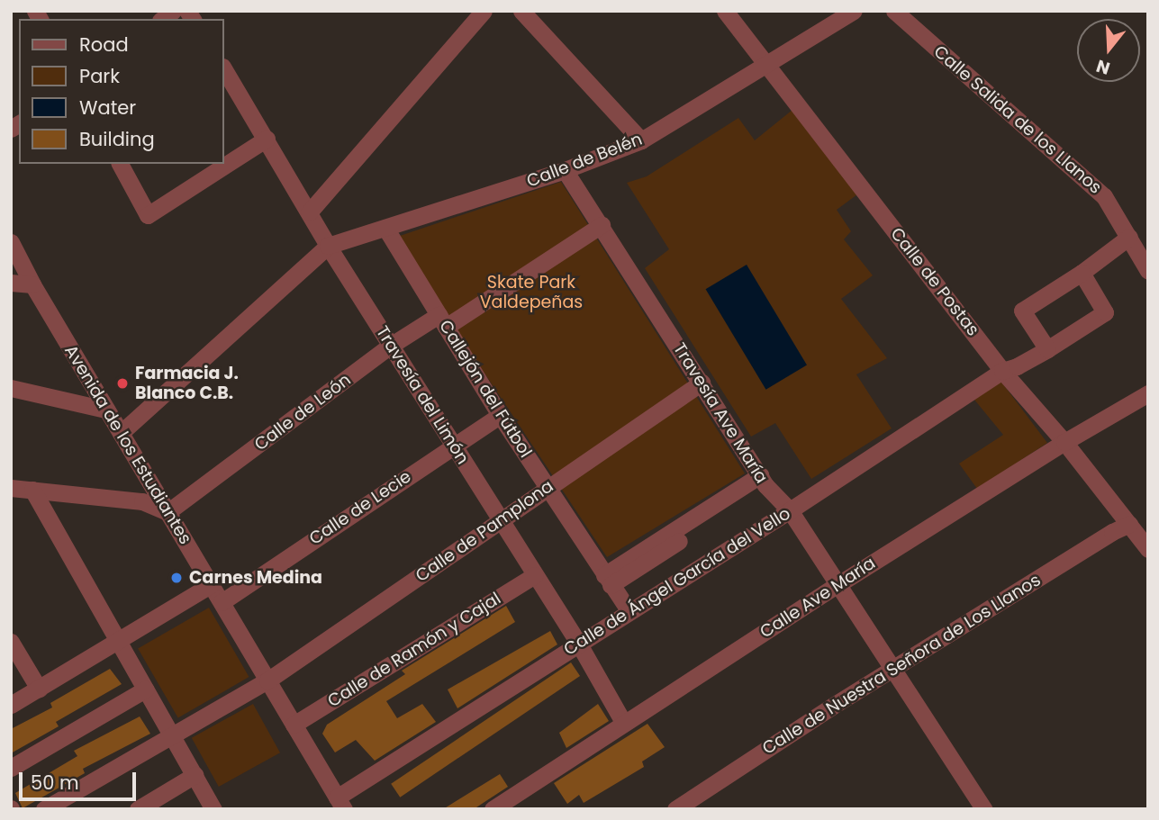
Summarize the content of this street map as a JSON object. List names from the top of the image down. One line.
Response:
{"streets":{"street":["Calle Salida de los Llanos","Calle de Belén","Calle de Postas","Callejón del Fútbol","Travesía del Limón","Calle de León","Travesía Ave María","Avenida de los Estudiantes","Calle de Lecie","Calle de Pamplona","Calle de Ángel García del Vello","Calle Ave María","Calle de Ramón y Cajal","Calle de Nuestra Señora de Los Llanos"]},"crossings":[["Calle de Belén","Calle de Postas"],["Calle de Belén","Callejón del Fútbol"],["Calle de Belén","Travesía del Limón"],["Calle de Belén","Travesía Ave María"],["Calle de Postas","Calle de Ángel García del Vello"],["Calle de Postas","Calle Ave María"],["Calle de Postas","Calle de Nuestra Señora de Los Llanos"],["Callejón del Fútbol","Calle de León"],["Callejón del Fútbol","Calle de Lecie"],["Callejón del Fútbol","Calle de Pamplona"],["Callejón del Fútbol","Calle de Ángel García del Vello"],["Travesía del Limón","Calle de León"],["Travesía del Limón","Calle de Lecie"],["Travesía del Limón","Calle de Pamplona"],["Travesía del Limón","Calle de Ángel García del Vello"],["Travesía del Limón","Calle Ave María"],["Travesía del Limón","Calle de Ramón y Cajal"],["Calle de León","Travesía Ave María"],["Calle de León","Avenida de los Estudiantes"],["Travesía Ave María","Calle de Pamplona"],["Travesía Ave María","Calle de Ángel García del Vello"],["Travesía Ave María","Calle Ave María"],["Travesía Ave María","Calle de Nuestra Señora de Los Llanos"],["Avenida de los Estudiantes","Calle de Lecie"],["Avenida de los Estudiantes","Calle de Pamplona"],["Avenida de los Estudiantes","Calle de Ángel García del Vello"],["Avenida de los Estudiantes","Calle de Ramón y Cajal"]],"parks":["Skate Park Valdepeñas"],"places":["Farmacia J. Blanco C.B.","Carnes Medina"],"legend":["Road","Park","Water","Building"],"scale_bar":"50 m","north":"bottom"}
